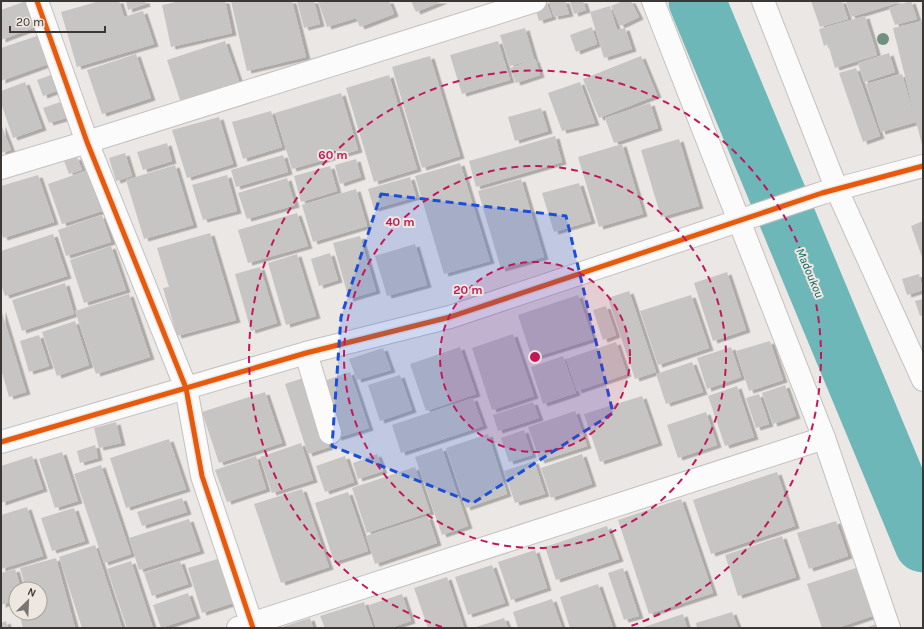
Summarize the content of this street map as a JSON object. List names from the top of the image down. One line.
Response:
{"water":["Madoukou"],"scale_bar":"20 m","north":"top right","rings":["60 m","40 m","20 m"]}
